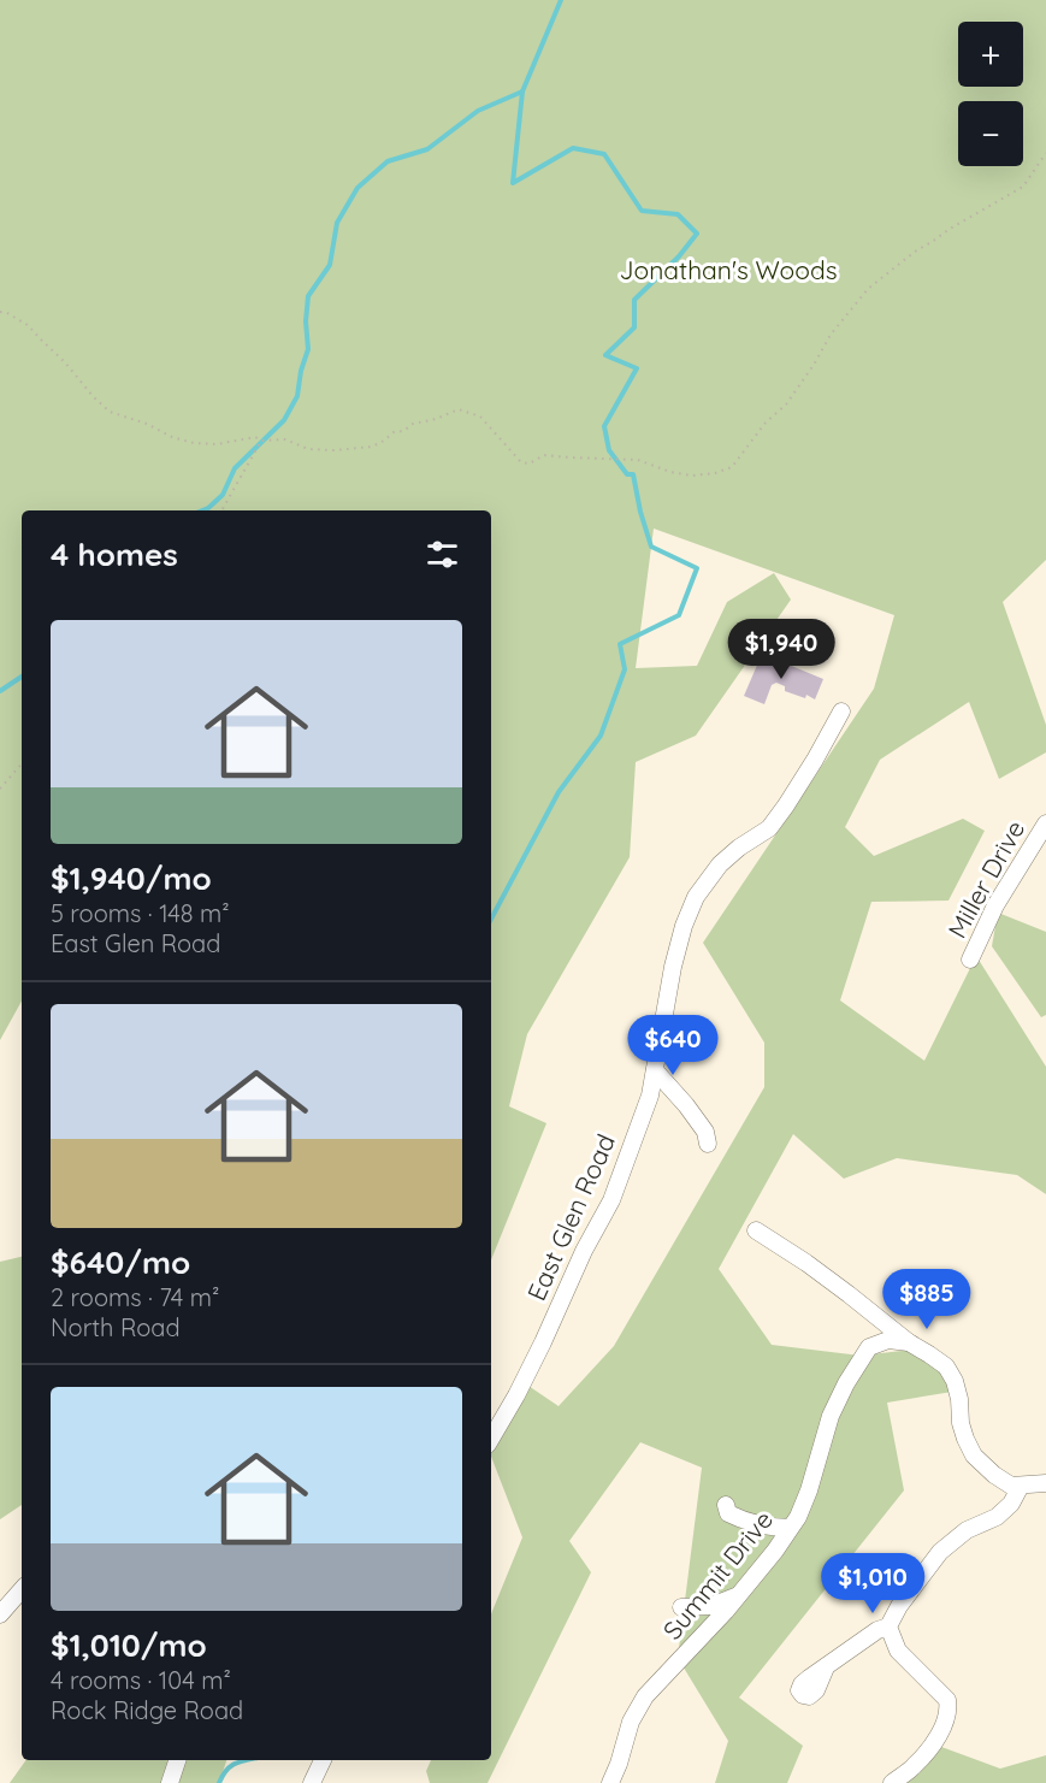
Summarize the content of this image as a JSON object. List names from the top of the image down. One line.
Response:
{"streets":{"street":["Miller Drive","East Glen Road","Summit Drive"]},"parks":["Jonathan's Woods"],"page":{"map_buttons":["+","−"],"heading":"4 homes","list":[{"name":"$1,940/mo","note":"5 rooms · 148 m² · East Glen Road"},{"name":"$640/mo","note":"2 rooms · 74 m² · North Road"},{"name":"$1,010/mo","note":"4 rooms · 104 m² · Rock Ridge Road"}],"price":["$1,940","$640","$885","$1,010"]}}
